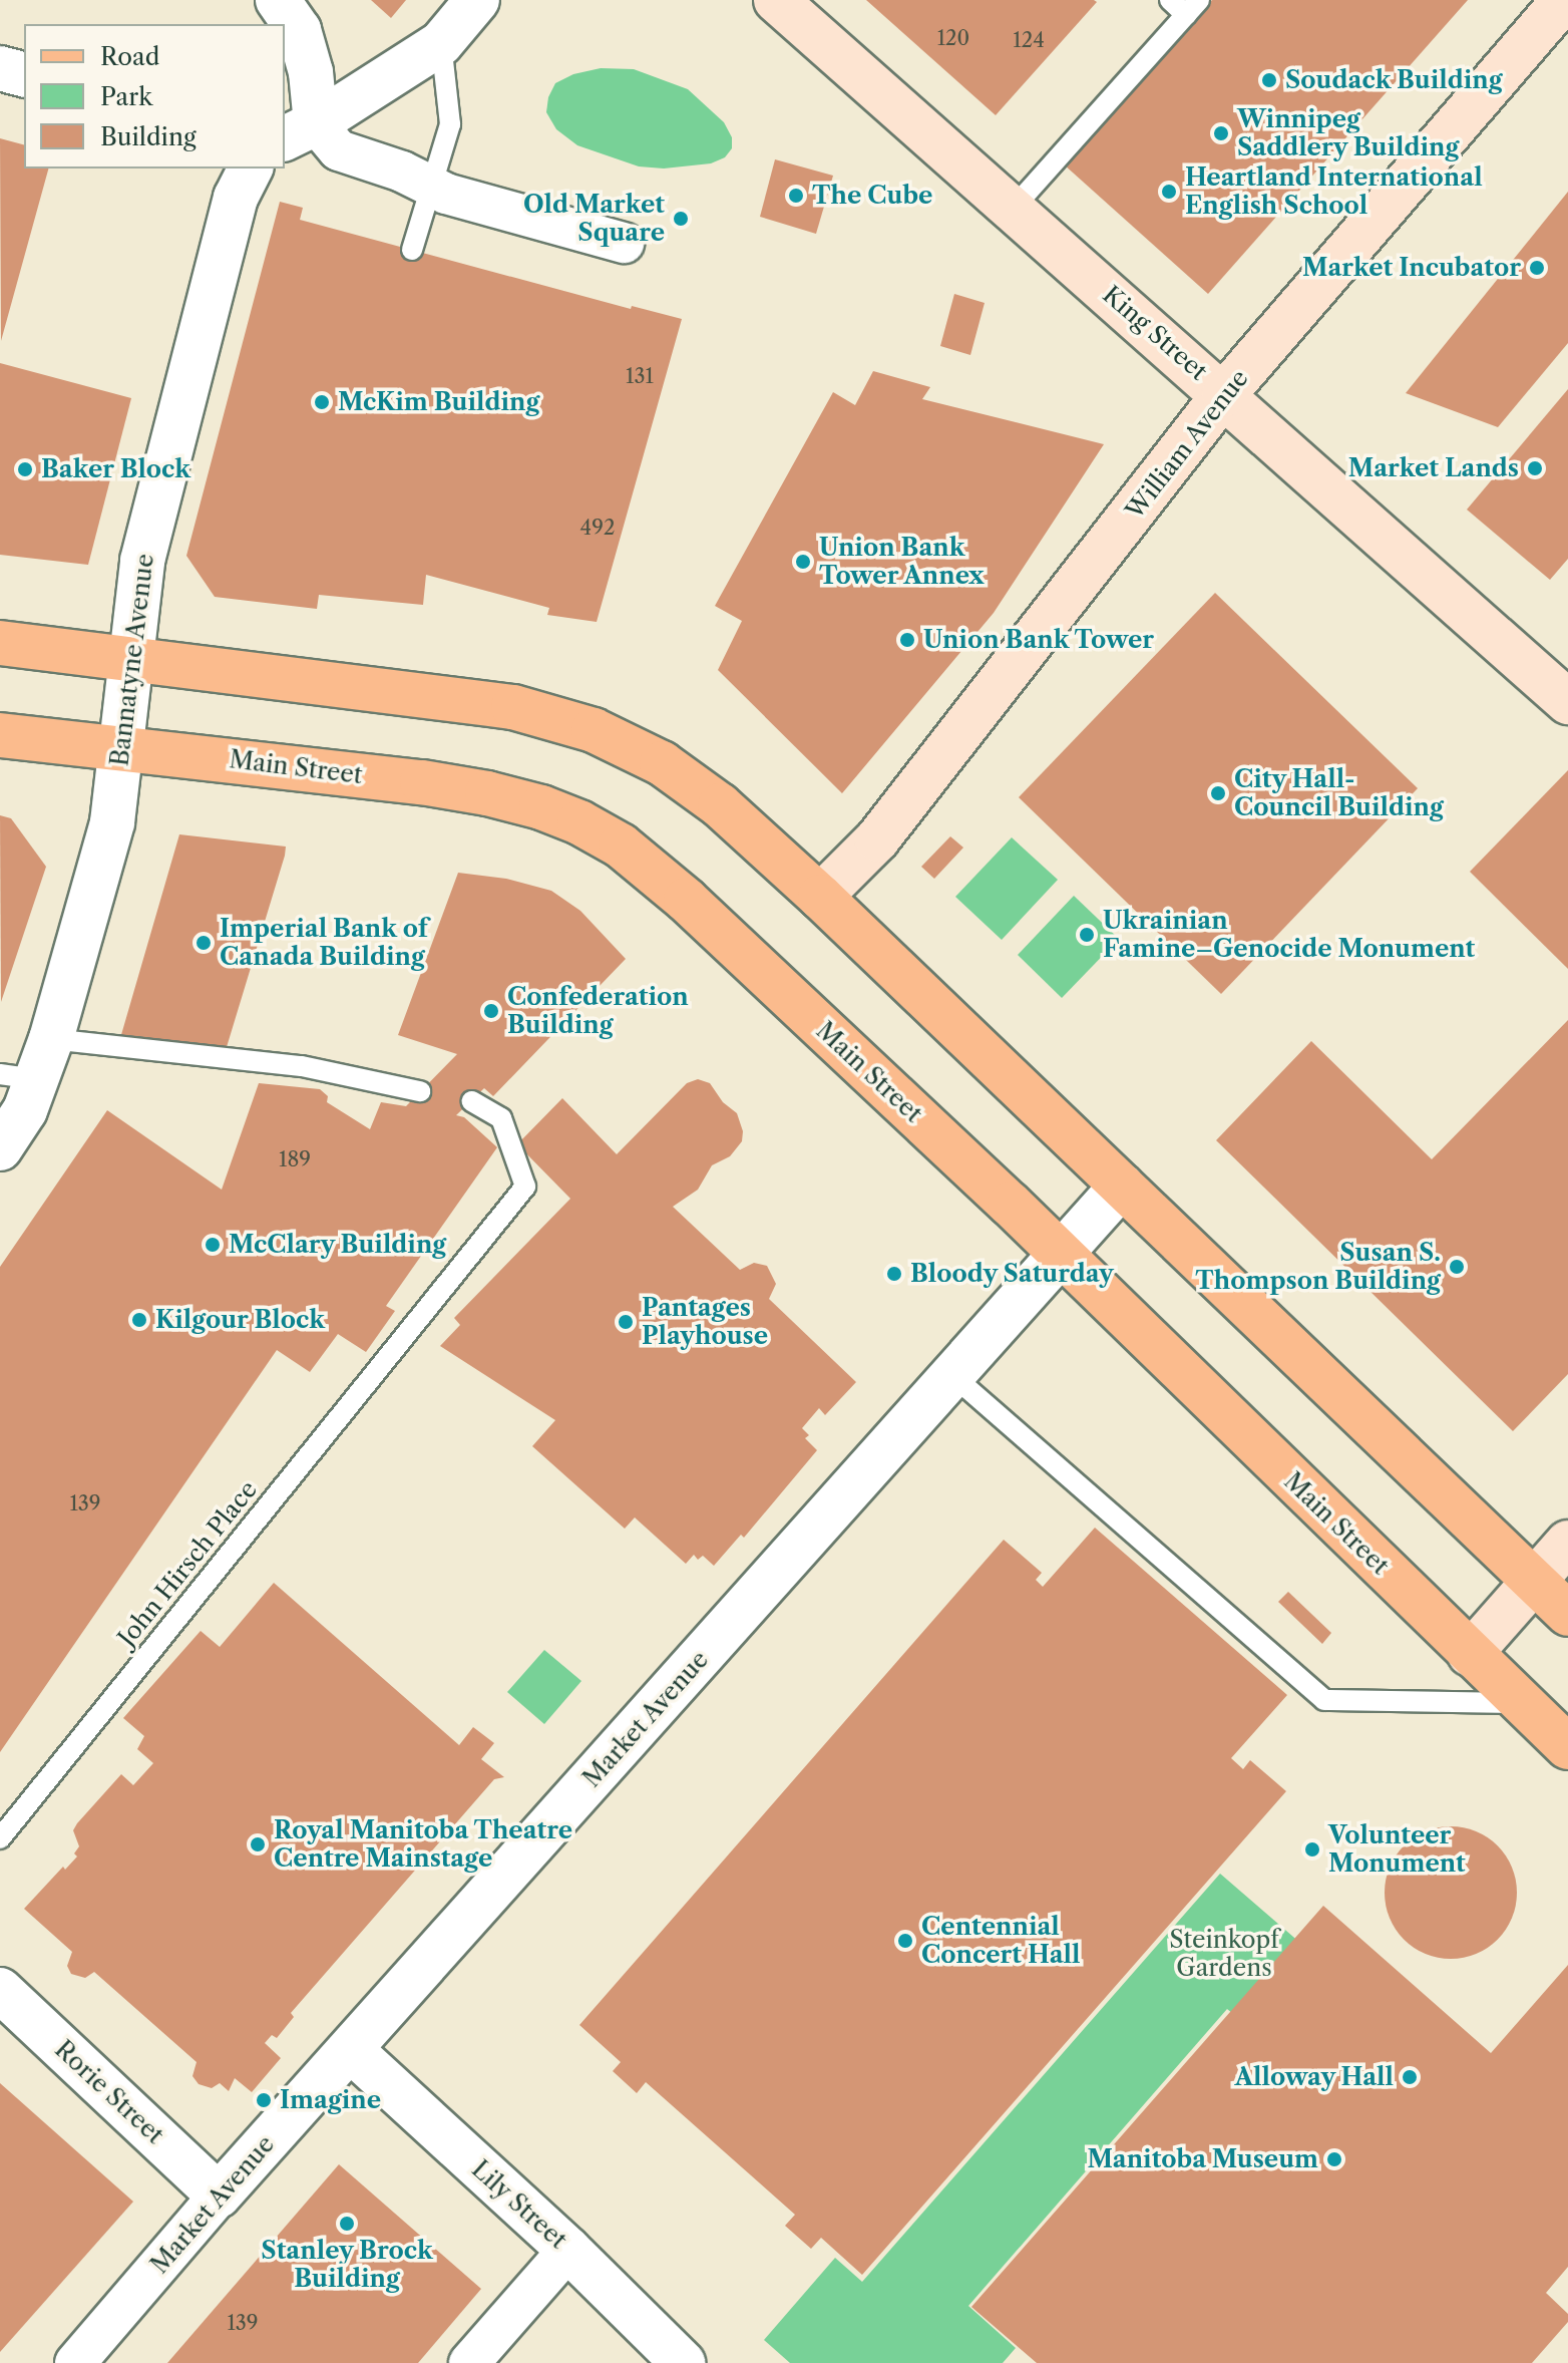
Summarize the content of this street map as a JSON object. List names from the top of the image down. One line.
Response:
{"streets":{"main road":["King Street","William Avenue","Main Street"],"street":["Bannatyne Avenue","Market Avenue","Rorie Street","Lily Street"],"lane":["John Hirsch Place"]},"crossings":[["King Street","William Avenue"],["Bannatyne Avenue","Main Street"],["Main Street","Market Avenue"],["Market Avenue","Rorie Street"],["Market Avenue","Lily Street"]],"parks":["Steinkopf Gardens"],"places":["Soudack Building","Winnipeg Saddlery Building","Heartland International English School","The Cube","Old Market Square","Market Incubator","McKim Building","Market Lands","Baker Block","Union Bank Tower Annex","Union Bank Tower","City Hall- Council Building","Ukrainian Famine–Genocide Monument","Imperial Bank of Canada Building","Confederation Building","McClary Building","Susan S. Thompson Building","Bloody Saturday","Kilgour Block","Pantages Playhouse","Royal Manitoba Theatre Centre Mainstage","Volunteer Monument","Centennial Concert Hall","Alloway Hall","Imagine","Manitoba Museum","Stanley Brock Building"],"house_numbers":["120","124","131","492","189","139","139"],"legend":["Road","Park","Building"]}
